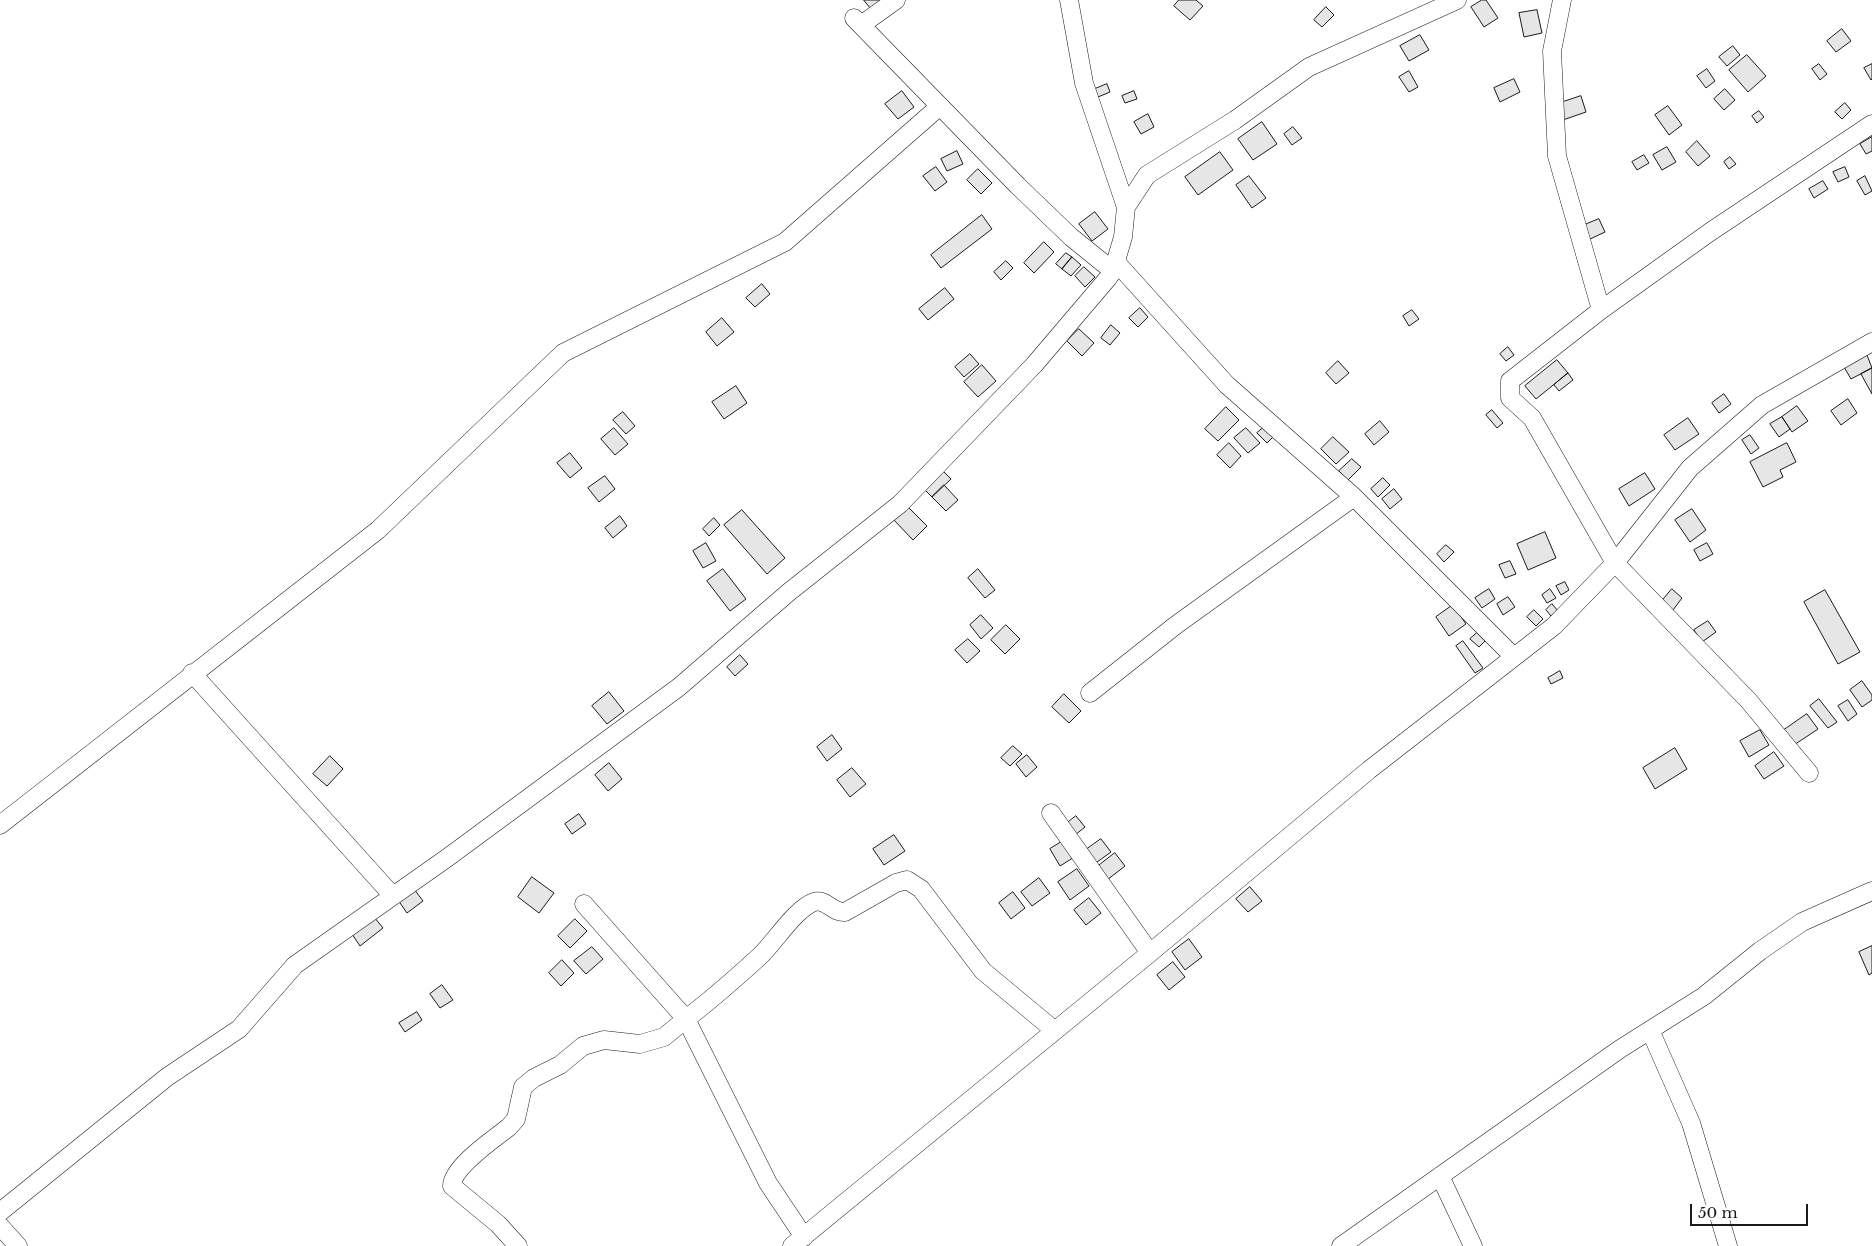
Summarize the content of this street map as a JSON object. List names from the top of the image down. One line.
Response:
{"scale_bar":"50 m"}
